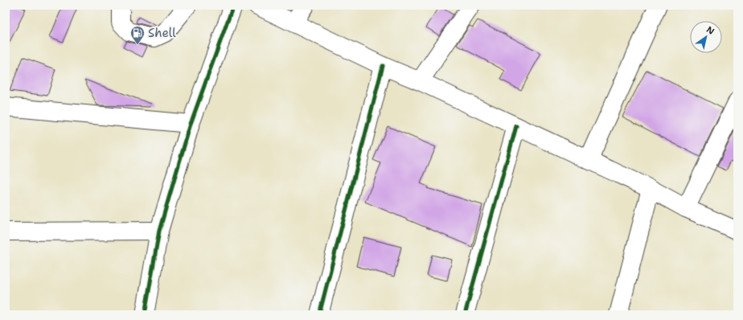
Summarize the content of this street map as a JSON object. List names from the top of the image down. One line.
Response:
{"places":{"fuel station":["Shell"]},"north":"top right"}
